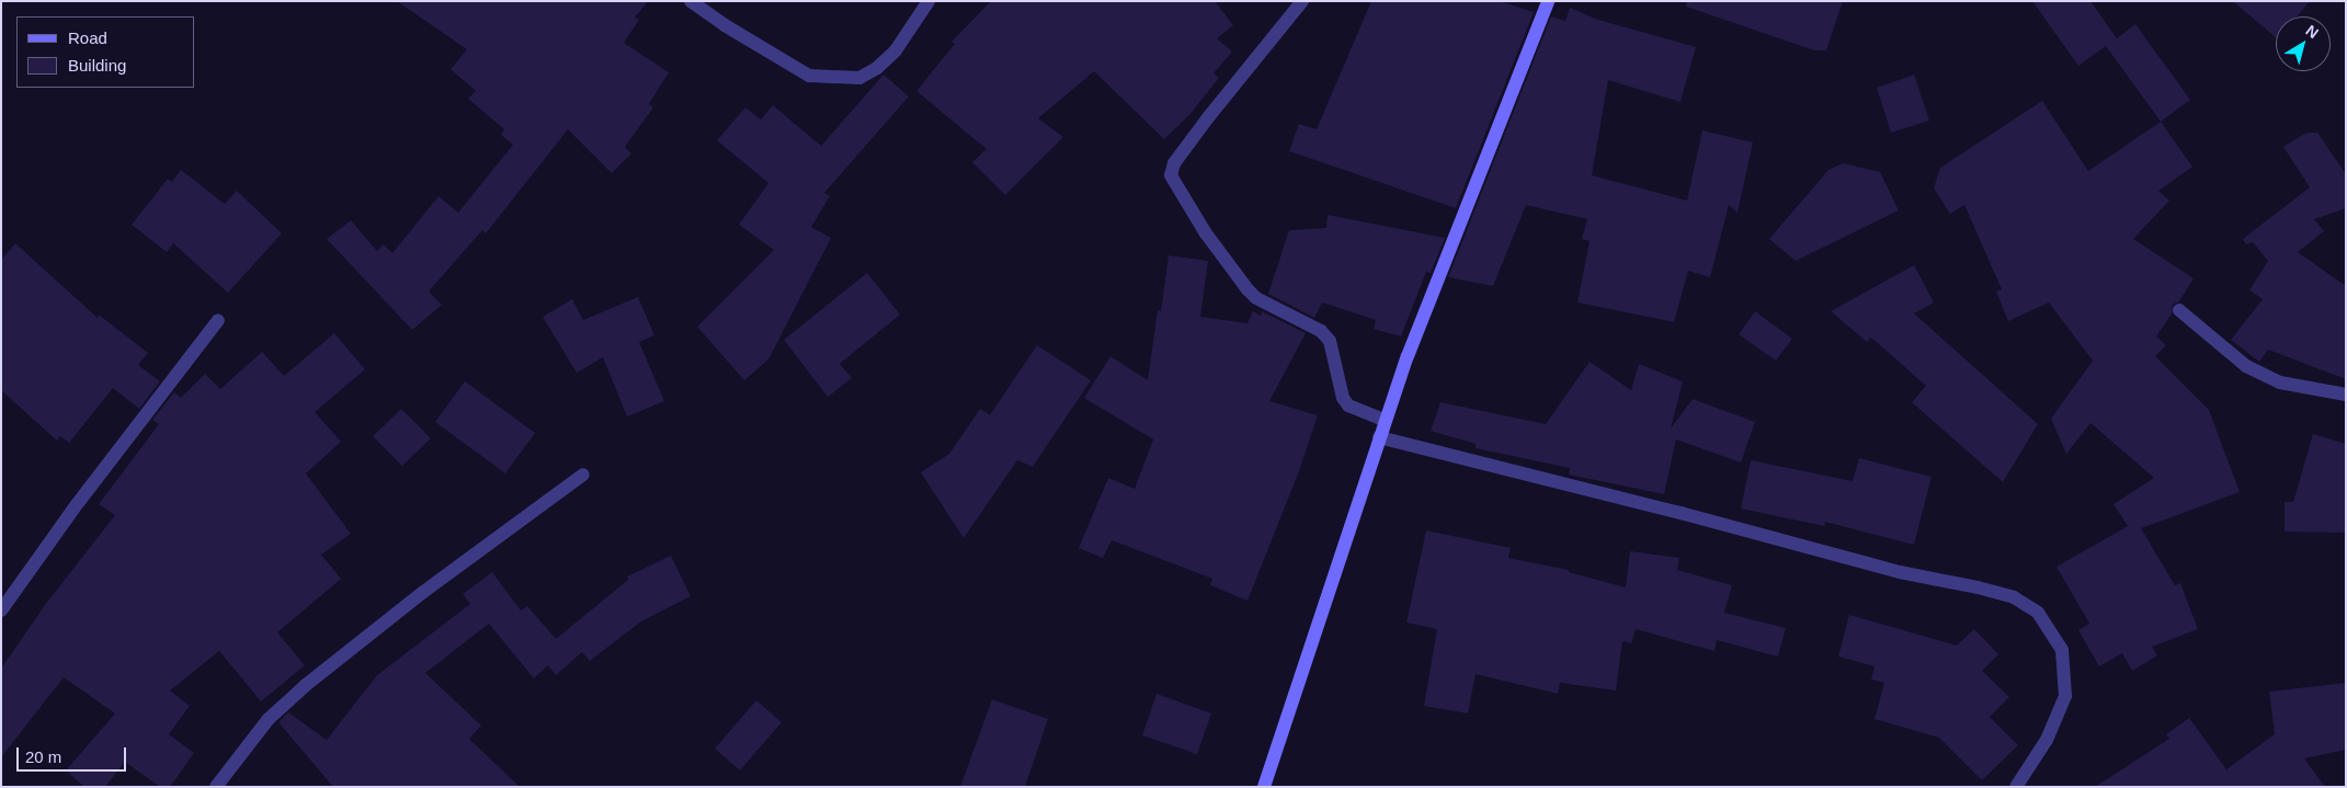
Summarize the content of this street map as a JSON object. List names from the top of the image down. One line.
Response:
{"legend":["Road","Building"],"scale_bar":"20 m","north":"top right"}
